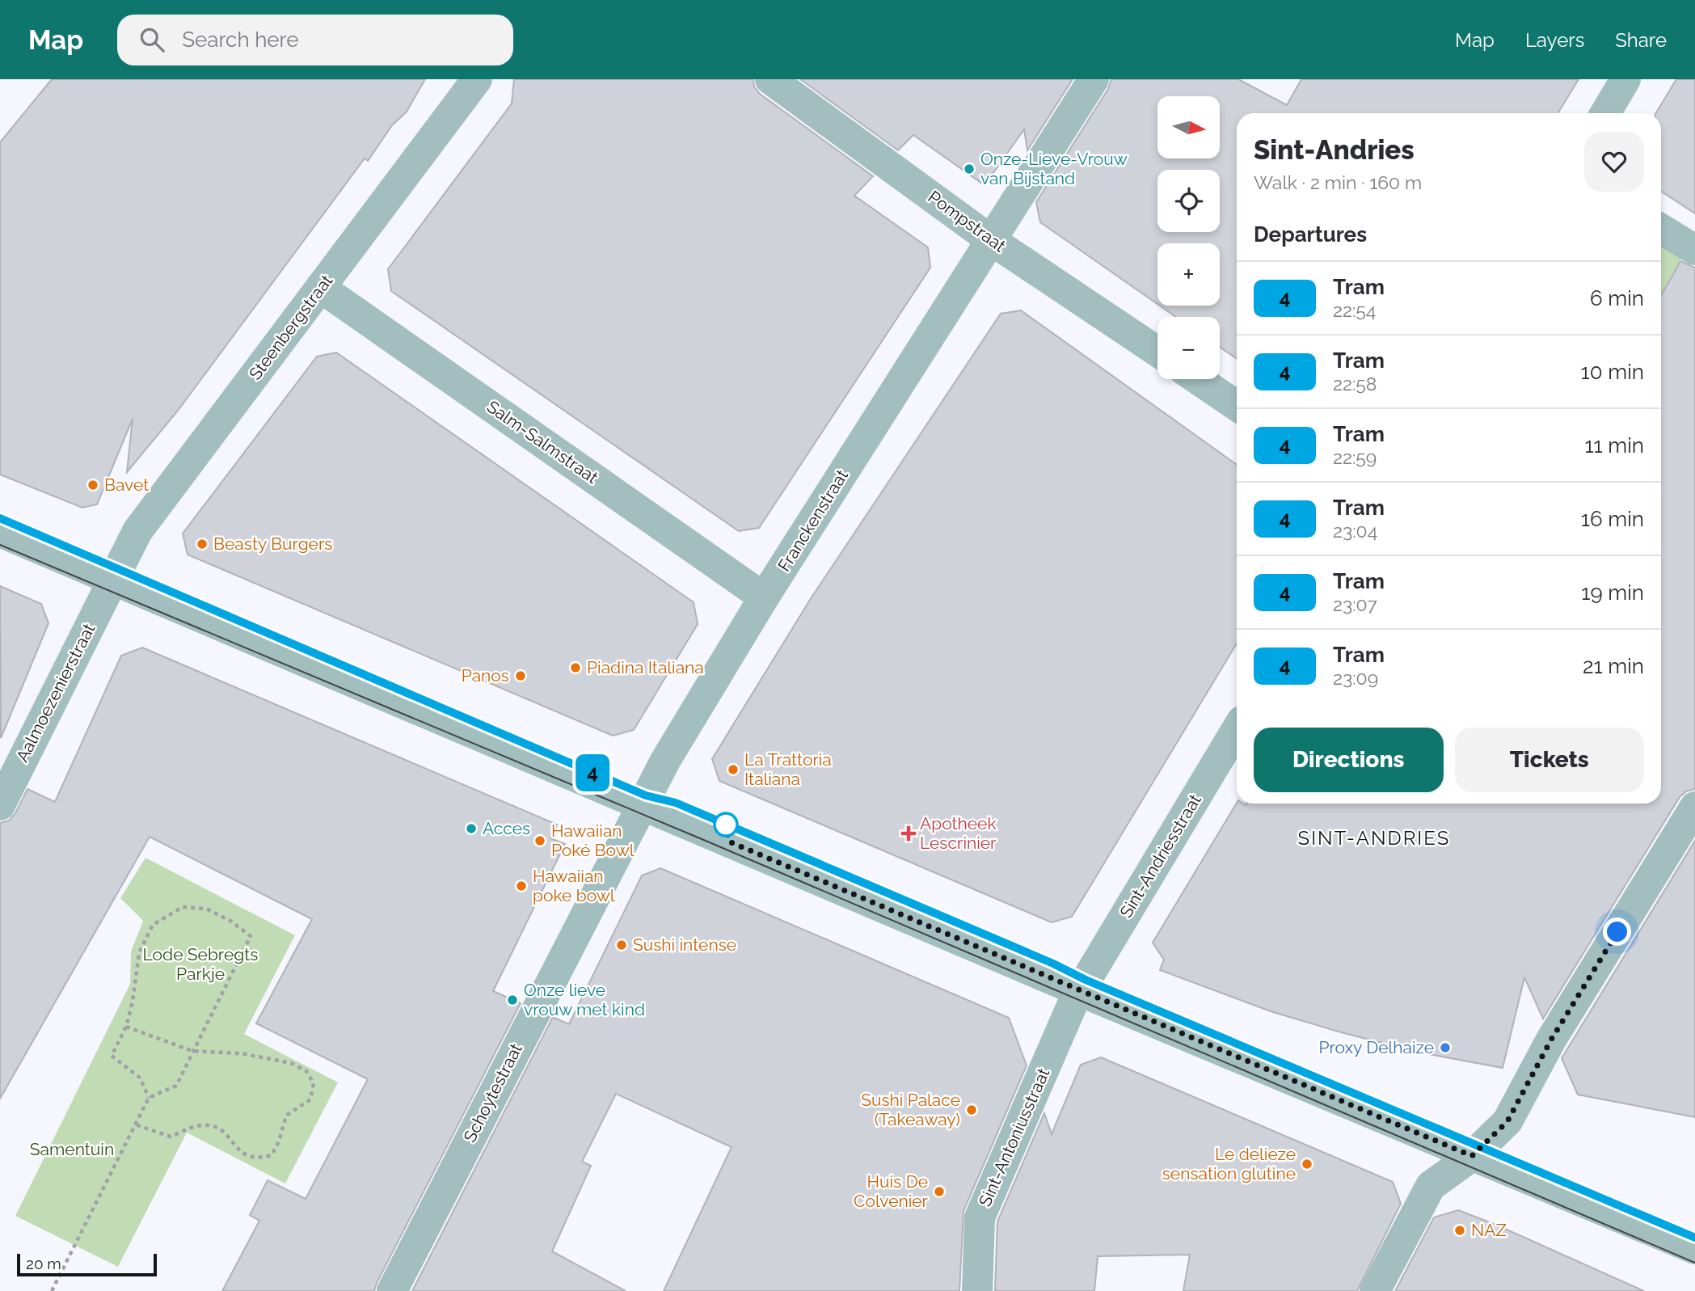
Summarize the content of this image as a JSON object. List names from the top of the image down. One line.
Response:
{"streets":{"street":["Pompstraat","Steenbergstraat","Salm-Salmstraat","Franckenstraat","Aalmoezenierstraat","Sint-Andriesstraat","Schoytestraat","Sint-Antoniusstraat"]},"crossings":[["Pompstraat","Franckenstraat"],["Steenbergstraat","Salm-Salmstraat"],["Steenbergstraat","Aalmoezenierstraat"],["Salm-Salmstraat","Franckenstraat"],["Franckenstraat","Schoytestraat"],["Sint-Andriesstraat","Sint-Antoniusstraat"]],"districts":["SINT-ANDRIES"],"parks":["Lode Sebregts Parkje","Samentuin"],"places":{"other":["Onze-Lieve-Vrouw van Bijstand","Bavet","Beasty Burgers","Piadina Italiana","Panos","La Trattoria Italiana","Acces","Hawaiian Poké Bowl","Hawaiian poke bowl","Sushi intense","Onze lieve vrouw met kind","Proxy Delhaize","Sushi Palace (Takeaway)","Le delieze sensation glutine","Huis De Colvenier","NAZ"],"health":["Apotheek Lescrinier"]},"lines":["tram line 4"],"scale_bar":"20 m","north":"right","page":{"header":"Map","search":"Search here","nav":["Map","Layers","Share"],"on_map":"4","map_buttons":["+","−"],"heading":[["Sint-Andries","Walk · 2 min · 160 m"],"Departures"],"list":[{"mark":"4","name":"Tram","note":"22:54","value":"6 min"},{"mark":"4","name":"Tram","note":"22:58","value":"10 min"},{"mark":"4","name":"Tram","note":"22:59","value":"11 min"},{"mark":"4","name":"Tram","note":"23:04","value":"16 min"},{"mark":"4","name":"Tram","note":"23:07","value":"19 min"},{"mark":"4","name":"Tram","note":"23:09","value":"21 min"}],"buttons":["Directions","Tickets"],"scale":"20 m"}}
